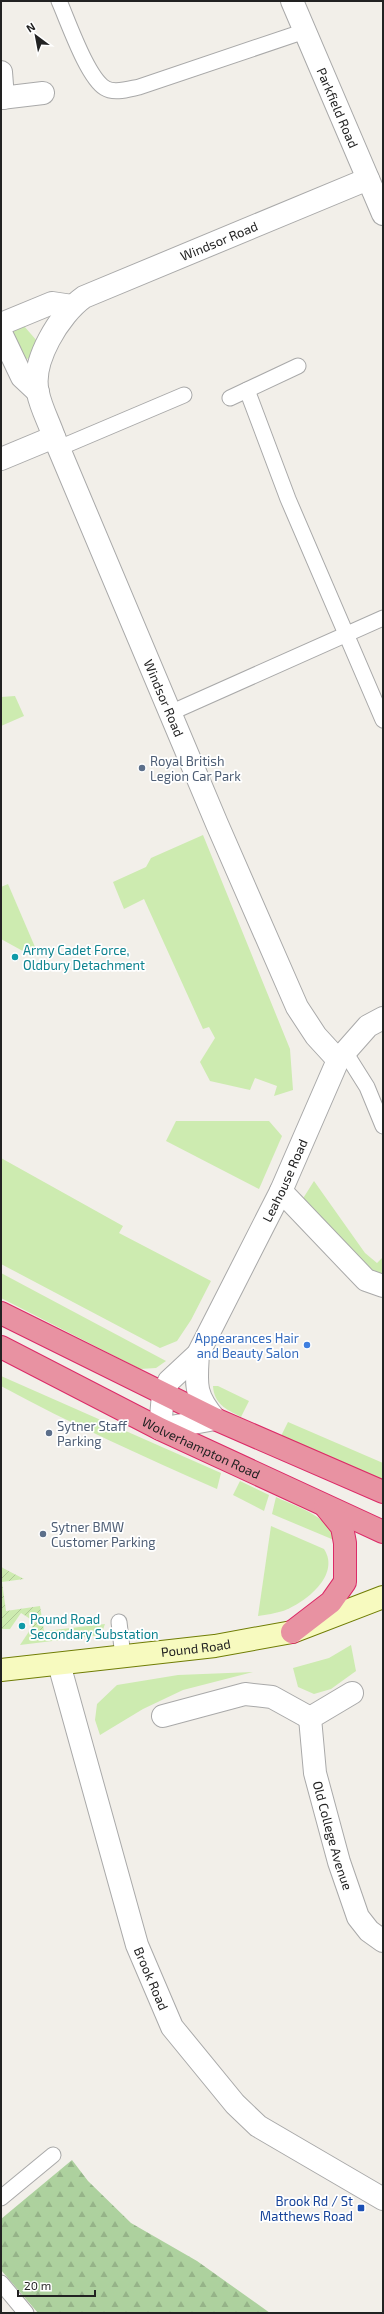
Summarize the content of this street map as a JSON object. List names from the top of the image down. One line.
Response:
{"streets":{"highway":["Wolverhampton Road"],"street":["Parkfield Road","Windsor Road","Leahouse Road","Pound Road","Old College Avenue","Brook Road"]},"crossings":[["Parkfield Road","Windsor Road"],["Windsor Road","Leahouse Road"],["Leahouse Road","Wolverhampton Road"],["Pound Road","Brook Road"]],"places":{"other":["Royal British Legion Car Park","Army Cadet Force, Oldbury Detachment","Appearances Hair and Beauty Salon","Sytner Staff Parking","Sytner BMW Customer Parking","Pound Road Secondary Substation"],"transit":["Brook Rd / St Matthews Road"]},"scale_bar":"20 m","north":"top left"}
